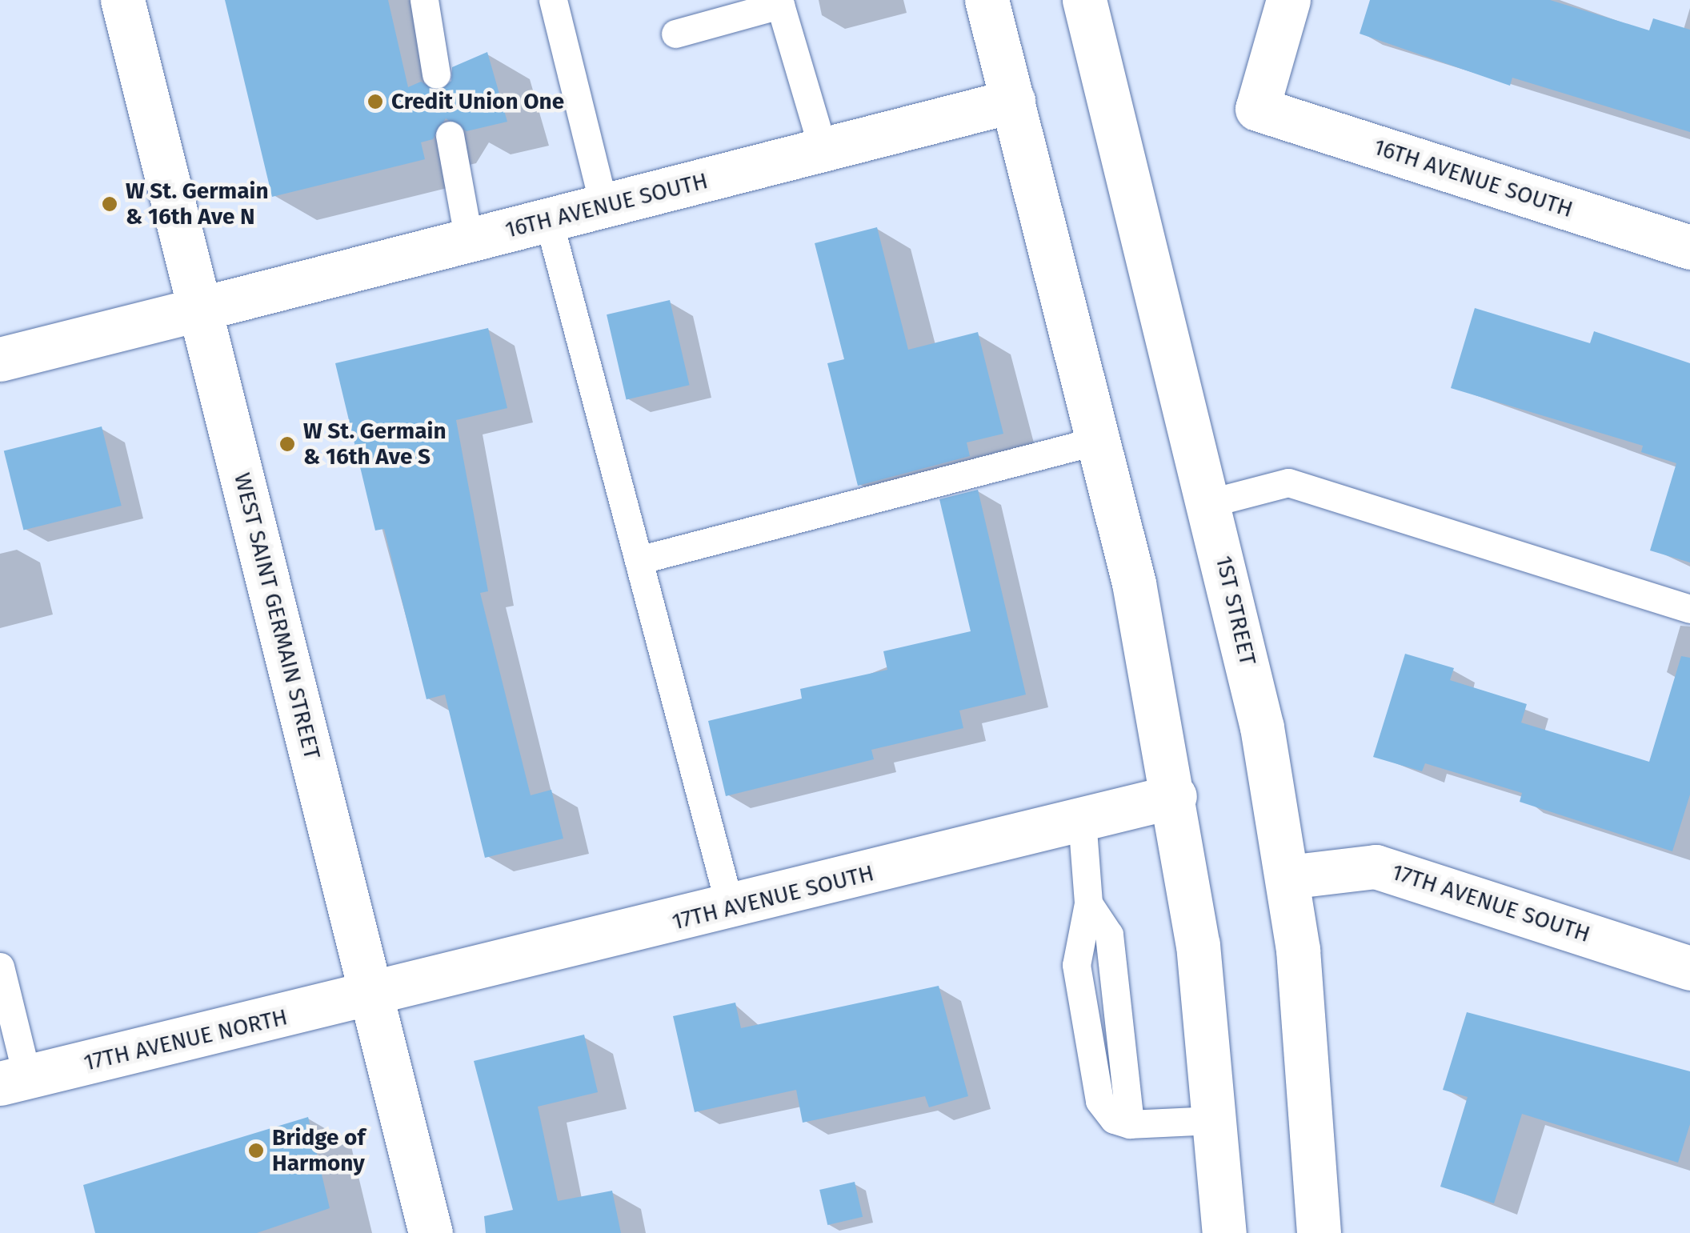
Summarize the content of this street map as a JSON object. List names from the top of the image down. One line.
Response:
{"streets":{"main road":["16TH AVENUE SOUTH","1ST STREET","WEST SAINT GERMAIN STREET","17TH AVENUE SOUTH","17TH AVENUE NORTH"]},"crossings":[["16TH AVENUE SOUTH","WEST SAINT GERMAIN STREET"],["1ST STREET","17TH AVENUE SOUTH"],["WEST SAINT GERMAIN STREET","17TH AVENUE SOUTH"],["WEST SAINT GERMAIN STREET","17TH AVENUE NORTH"],["17TH AVENUE SOUTH","17TH AVENUE NORTH"]],"places":["Credit Union One","W St. Germain & 16th Ave N","W St. Germain & 16th Ave S","Bridge of Harmony"]}
